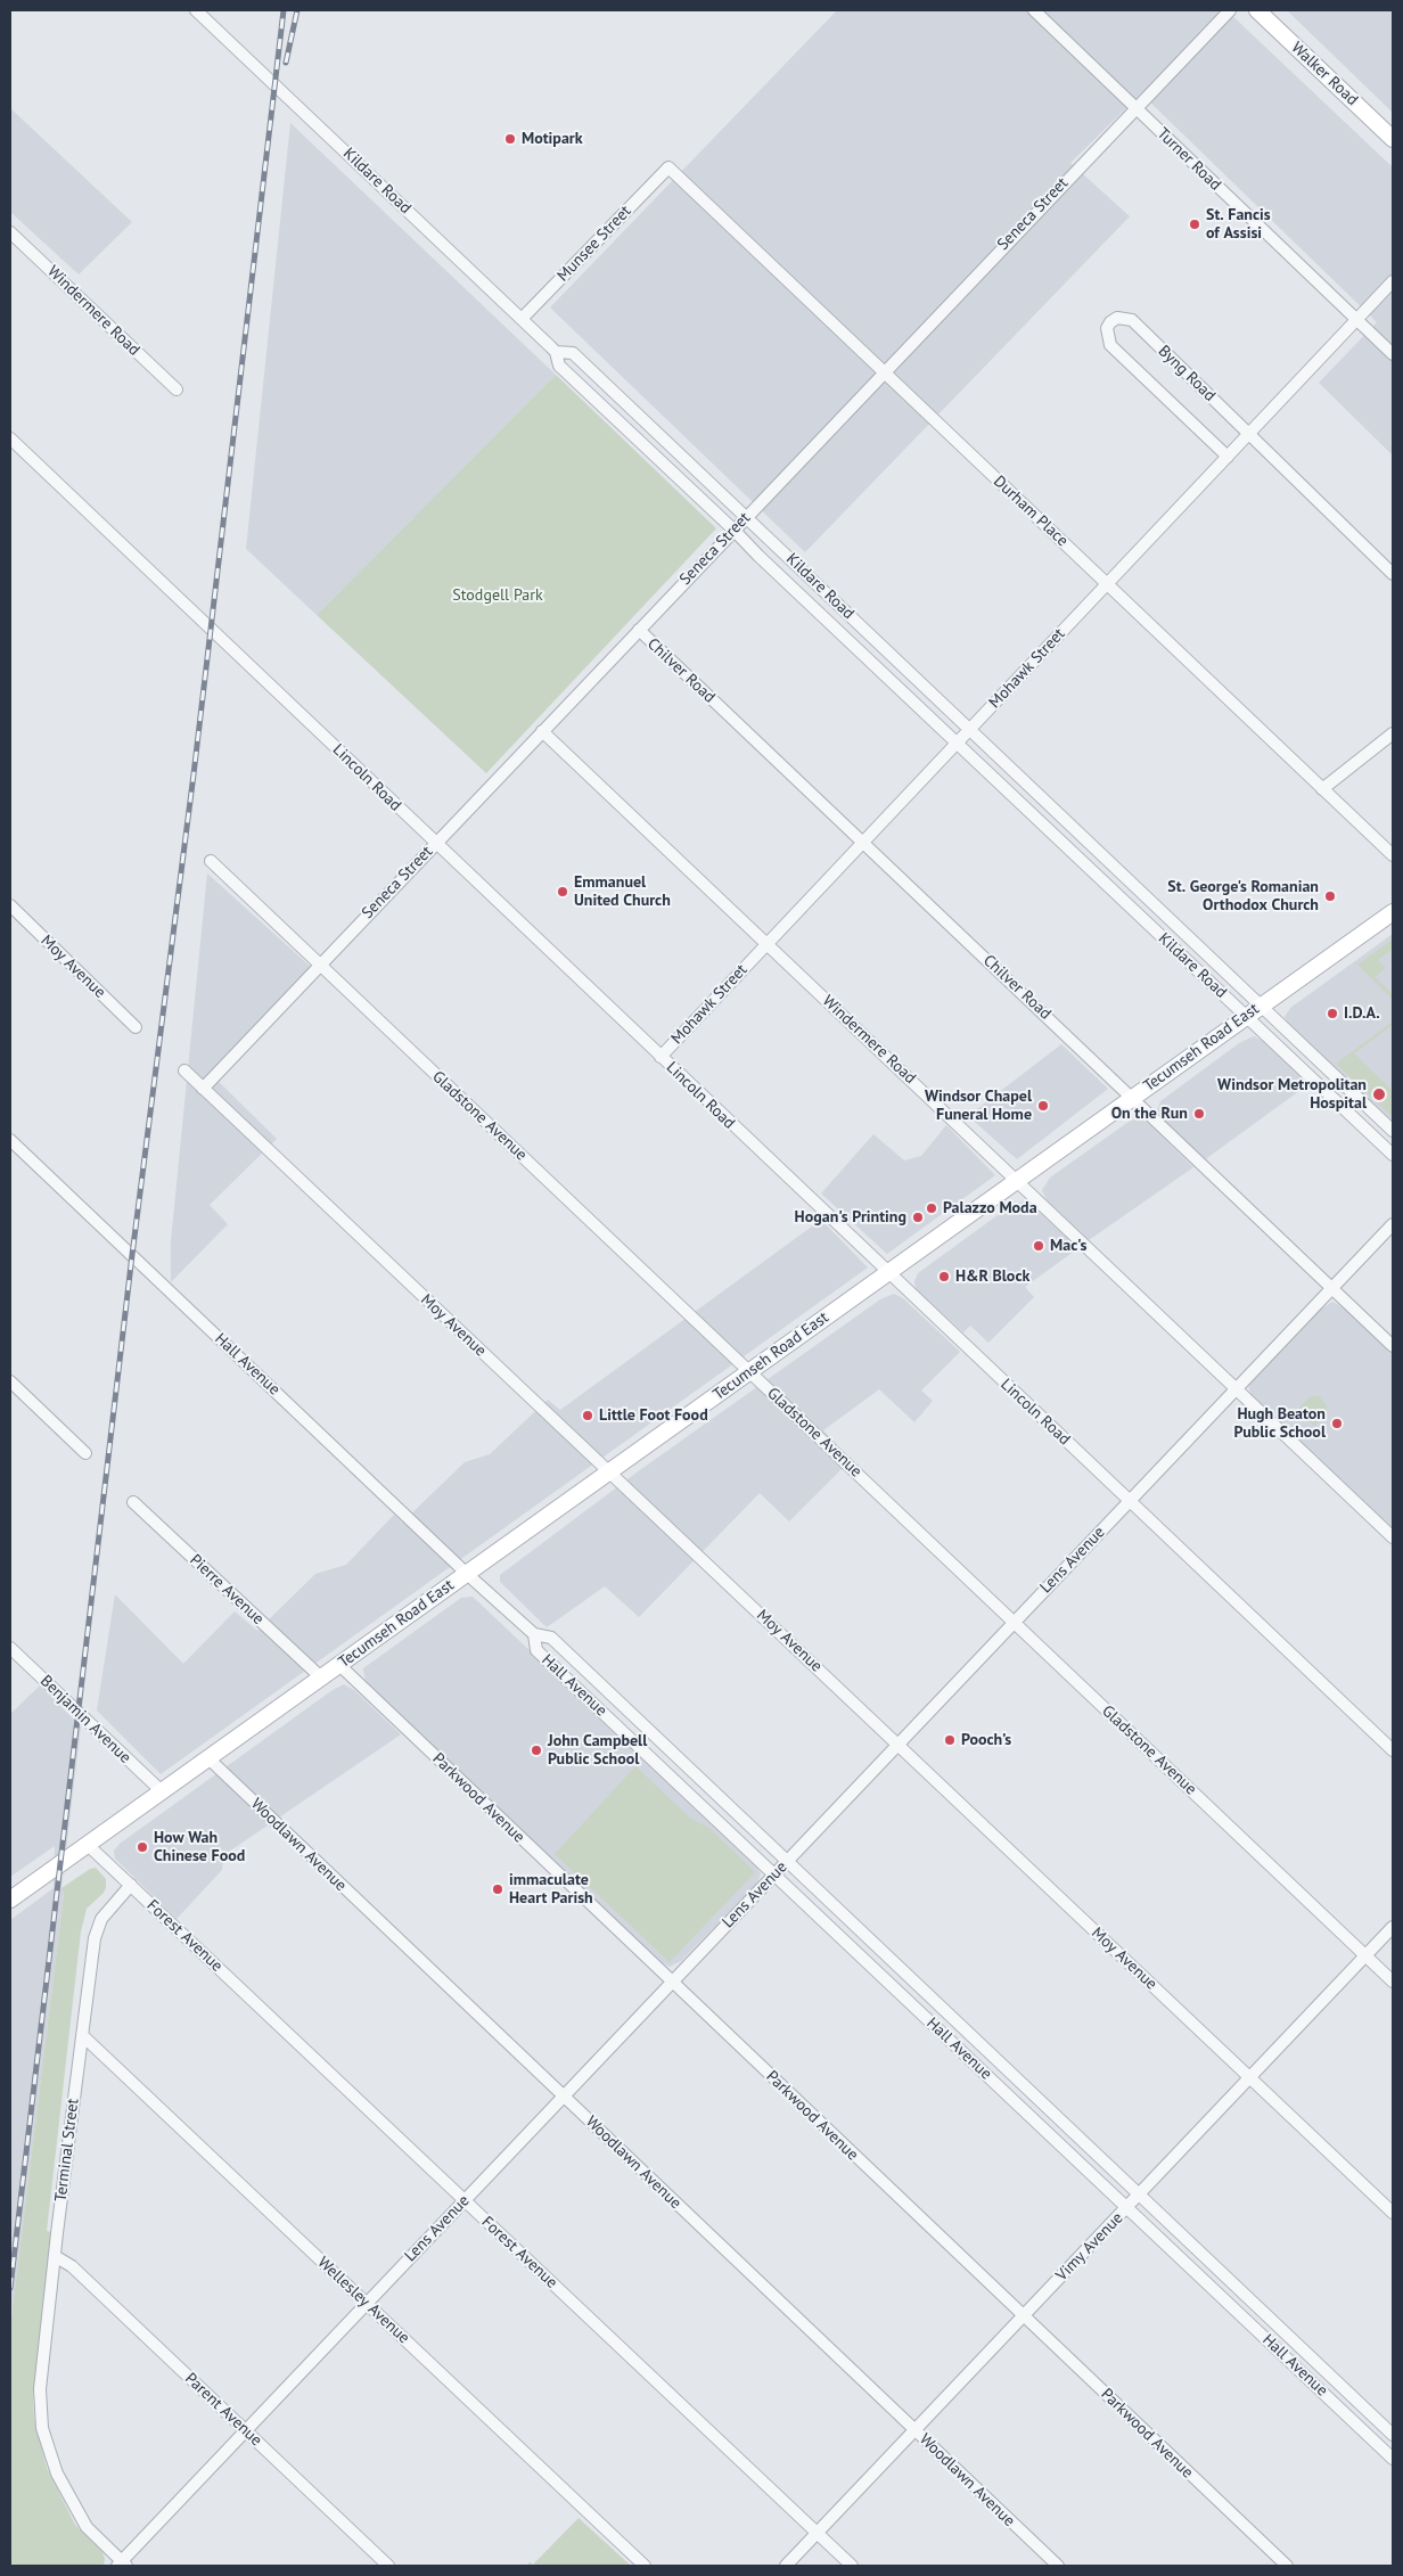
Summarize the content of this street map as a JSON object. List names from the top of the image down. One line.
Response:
{"streets":{"main road":["Walker Road","Tecumseh Road East"],"street":["Turner Road","Kildare Road","Seneca Street","Munsee Street","Windermere Road","Byng Road","Durham Place","Mohawk Street","Chilver Road","Lincoln Road","Moy Avenue","Gladstone Avenue","Hall Avenue","Lens Avenue","Pierre Avenue","Benjamin Avenue","Parkwood Avenue","Woodlawn Avenue","Forest Avenue","Terminal Street","Vimy Avenue","Wellesley Avenue","Parent Avenue"]},"crossings":[["Turner Road","Seneca Street"],["Turner Road","Mohawk Street"],["Kildare Road","Seneca Street"],["Kildare Road","Munsee Street"],["Kildare Road","Mohawk Street"],["Kildare Road","Tecumseh Road East"],["Seneca Street","Windermere Road"],["Seneca Street","Durham Place"],["Seneca Street","Chilver Road"],["Seneca Street","Lincoln Road"],["Seneca Street","Moy Avenue"],["Seneca Street","Gladstone Avenue"],["Munsee Street","Durham Place"],["Windermere Road","Mohawk Street"],["Windermere Road","Tecumseh Road East"],["Windermere Road","Lens Avenue"],["Byng Road","Mohawk Street"],["Durham Place","Mohawk Street"],["Mohawk Street","Chilver Road"],["Mohawk Street","Lincoln Road"],["Chilver Road","Tecumseh Road East"],["Chilver Road","Lens Avenue"],["Lincoln Road","Tecumseh Road East"],["Lincoln Road","Lens Avenue"],["Moy Avenue","Tecumseh Road East"],["Moy Avenue","Lens Avenue"],["Moy Avenue","Vimy Avenue"],["Tecumseh Road East","Gladstone Avenue"],["Tecumseh Road East","Hall Avenue"],["Tecumseh Road East","Pierre Avenue"],["Tecumseh Road East","Benjamin Avenue"],["Tecumseh Road East","Parkwood Avenue"],["Tecumseh Road East","Woodlawn Avenue"],["Tecumseh Road East","Forest Avenue"],["Gladstone Avenue","Lens Avenue"],["Gladstone Avenue","Vimy Avenue"],["Hall Avenue","Lens Avenue"],["Hall Avenue","Vimy Avenue"],["Lens Avenue","Parkwood Avenue"],["Lens Avenue","Woodlawn Avenue"],["Lens Avenue","Forest Avenue"],["Lens Avenue","Terminal Street"],["Lens Avenue","Wellesley Avenue"],["Lens Avenue","Parent Avenue"],["Parkwood Avenue","Vimy Avenue"],["Woodlawn Avenue","Vimy Avenue"],["Forest Avenue","Terminal Street"],["Forest Avenue","Vimy Avenue"],["Terminal Street","Wellesley Avenue"],["Terminal Street","Parent Avenue"]],"parks":["Stodgell Park"],"places":["Motipark","St. Fancis of Assisi","Emmanuel United Church","St. George's Romanian Orthodox Church","I.D.A.","Windsor Metropolitan Hospital","Windsor Chapel Funeral Home","On the Run","Palazzo Moda","Hogan's Printing","Mac's","H&R Block","Little Foot Food","Hugh Beaton Public School","Pooch’s","John Campbell Public School","How Wah Chinese Food","immaculate Heart Parish"]}
